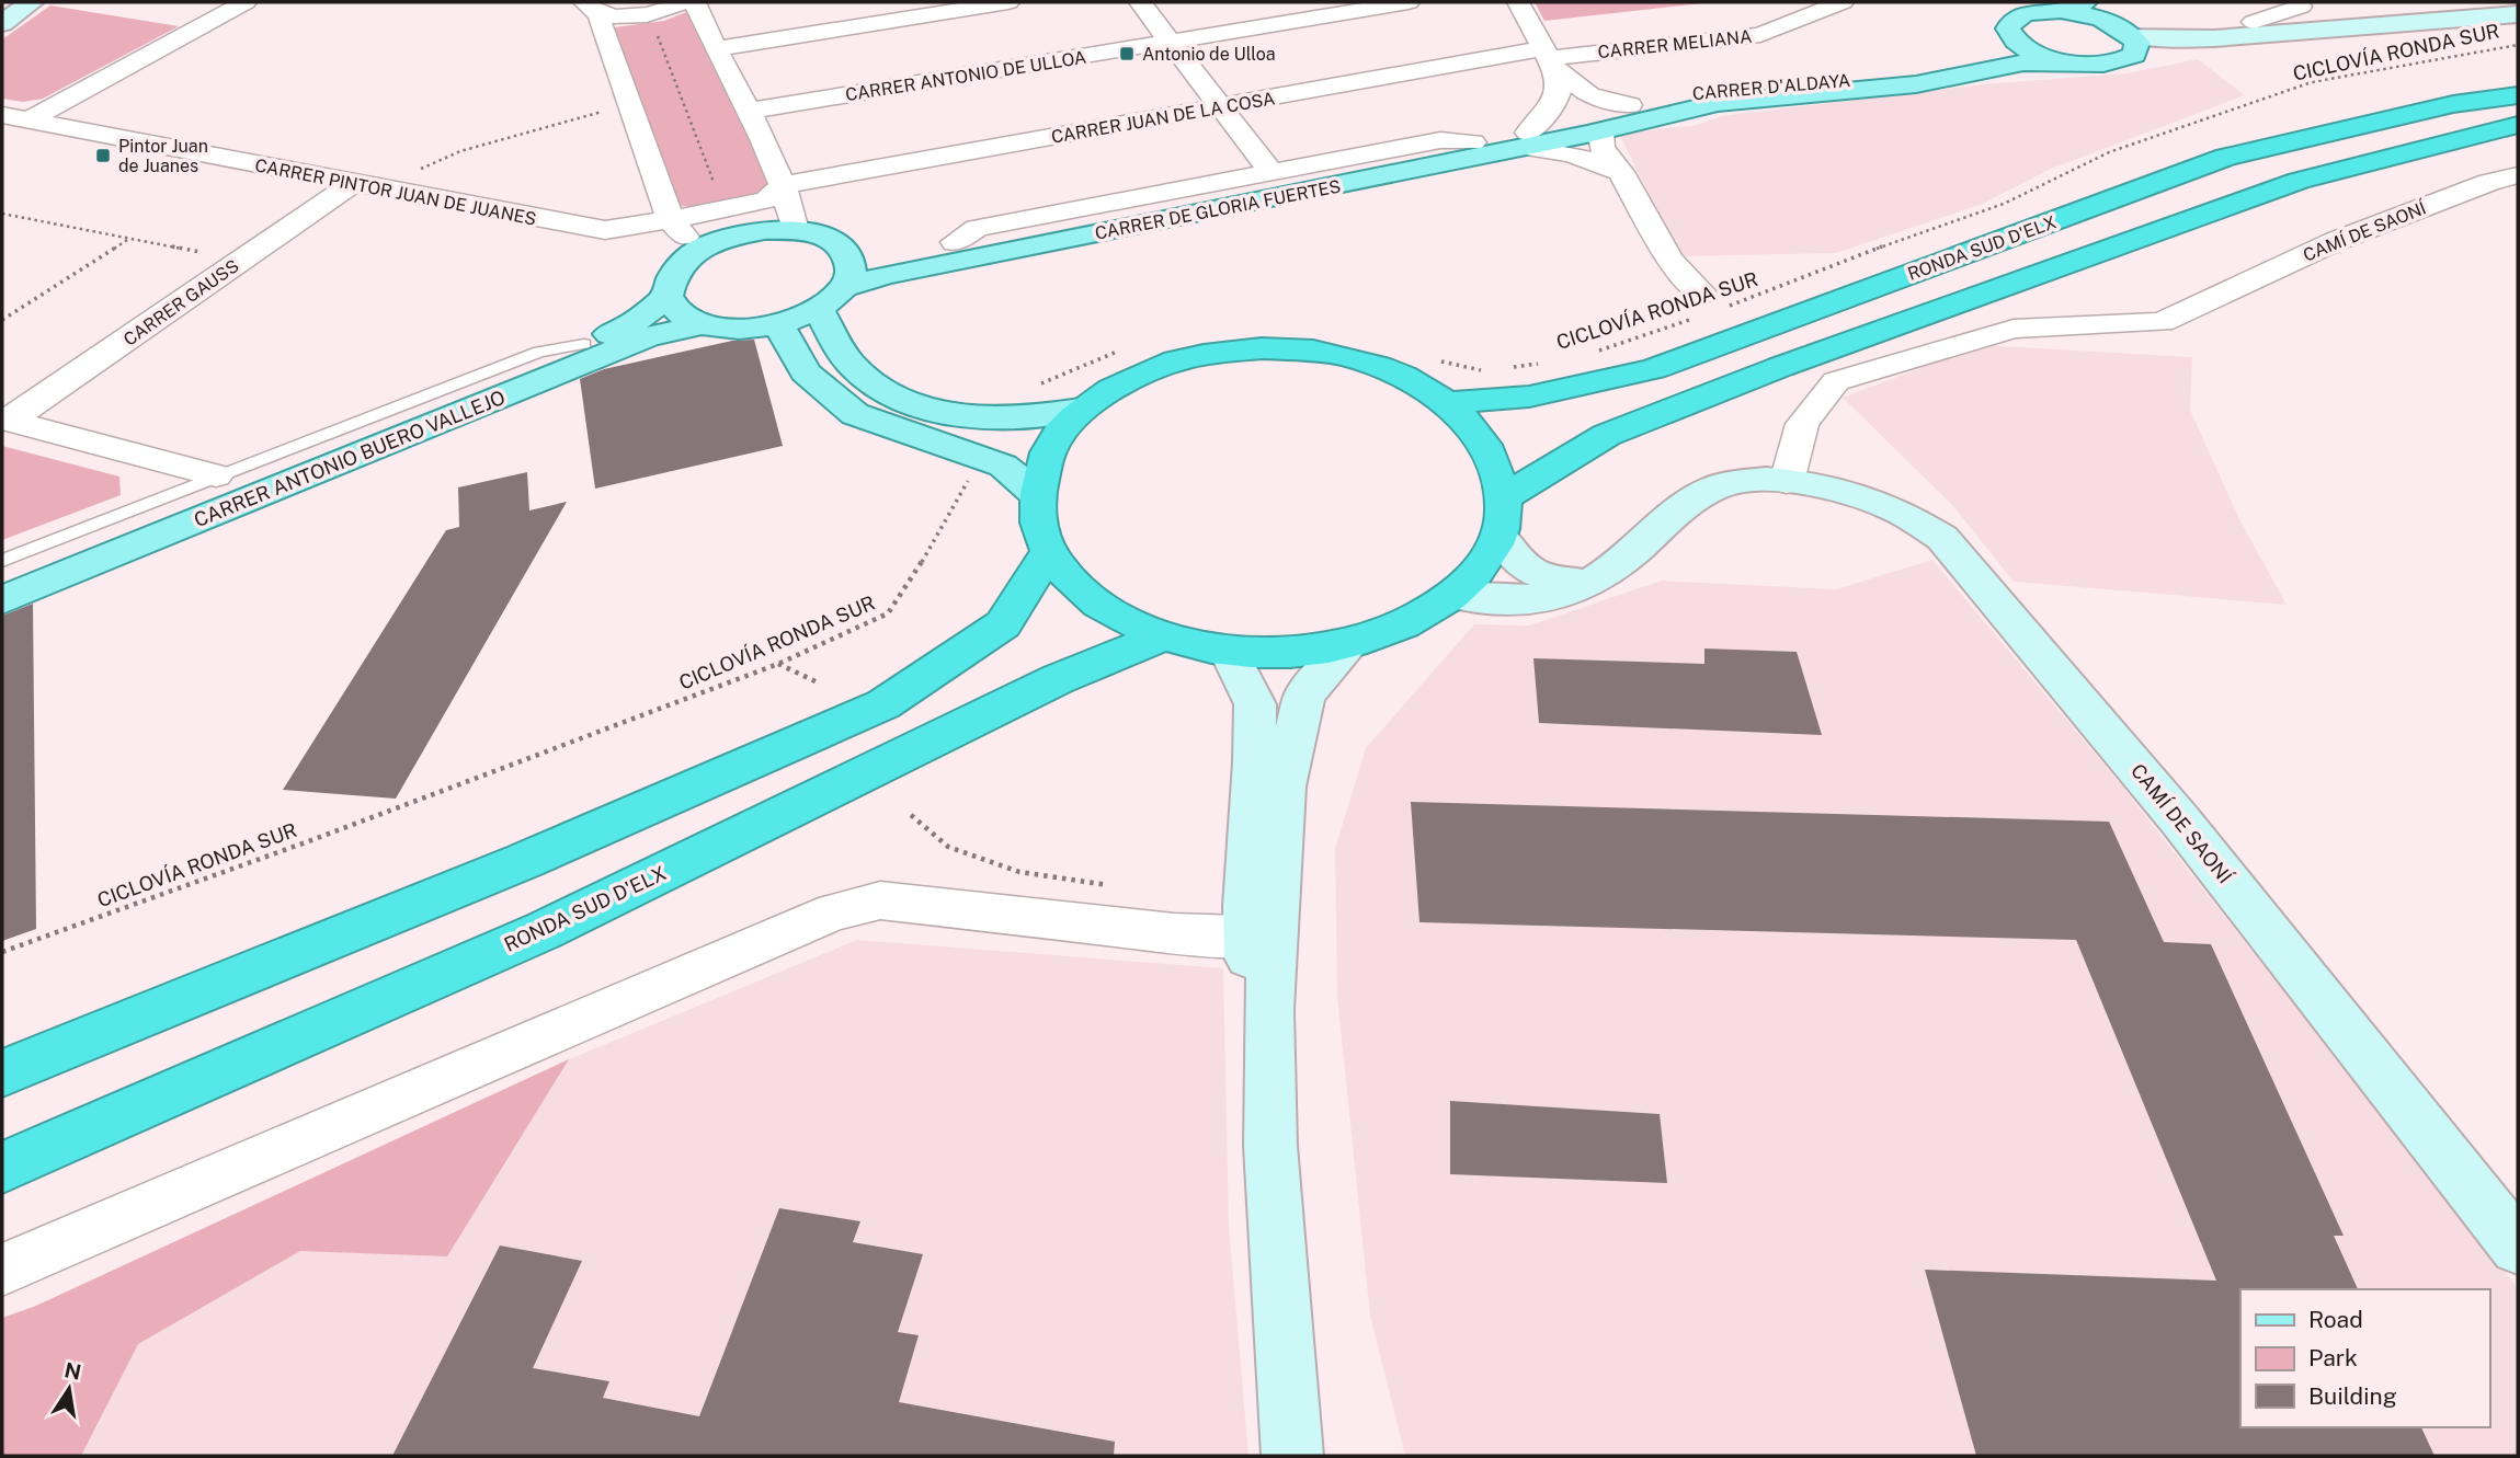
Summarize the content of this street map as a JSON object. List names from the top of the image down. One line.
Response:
{"streets":{"highway":["RONDA SUD D'ELX"],"main road":["CARRER D'ALDAYA","CARRER DE GLORIA FUERTES","CAMÍ DE SAONÍ","CARRER ANTONIO BUERO VALLEJO"],"street":["CARRER MELIANA","CARRER ANTONIO DE ULLOA","CARRER JUAN DE LA COSA","CARRER PINTOR JUAN DE JUANES","CARRER GAUSS"],"path":["CICLOVÍA RONDA SUR"]},"crossings":[["CARRER MELIANA","CARRER JUAN DE LA COSA"],["CARRER D'ALDAYA","CARRER DE GLORIA FUERTES"],["CARRER JUAN DE LA COSA","CARRER PINTOR JUAN DE JUANES"],["CARRER PINTOR JUAN DE JUANES","CARRER GAUSS"]],"places":{"transit":["Antonio de Ulloa","Pintor Juan de Juanes"]},"legend":["Road","Park","Building"],"north":"top"}
